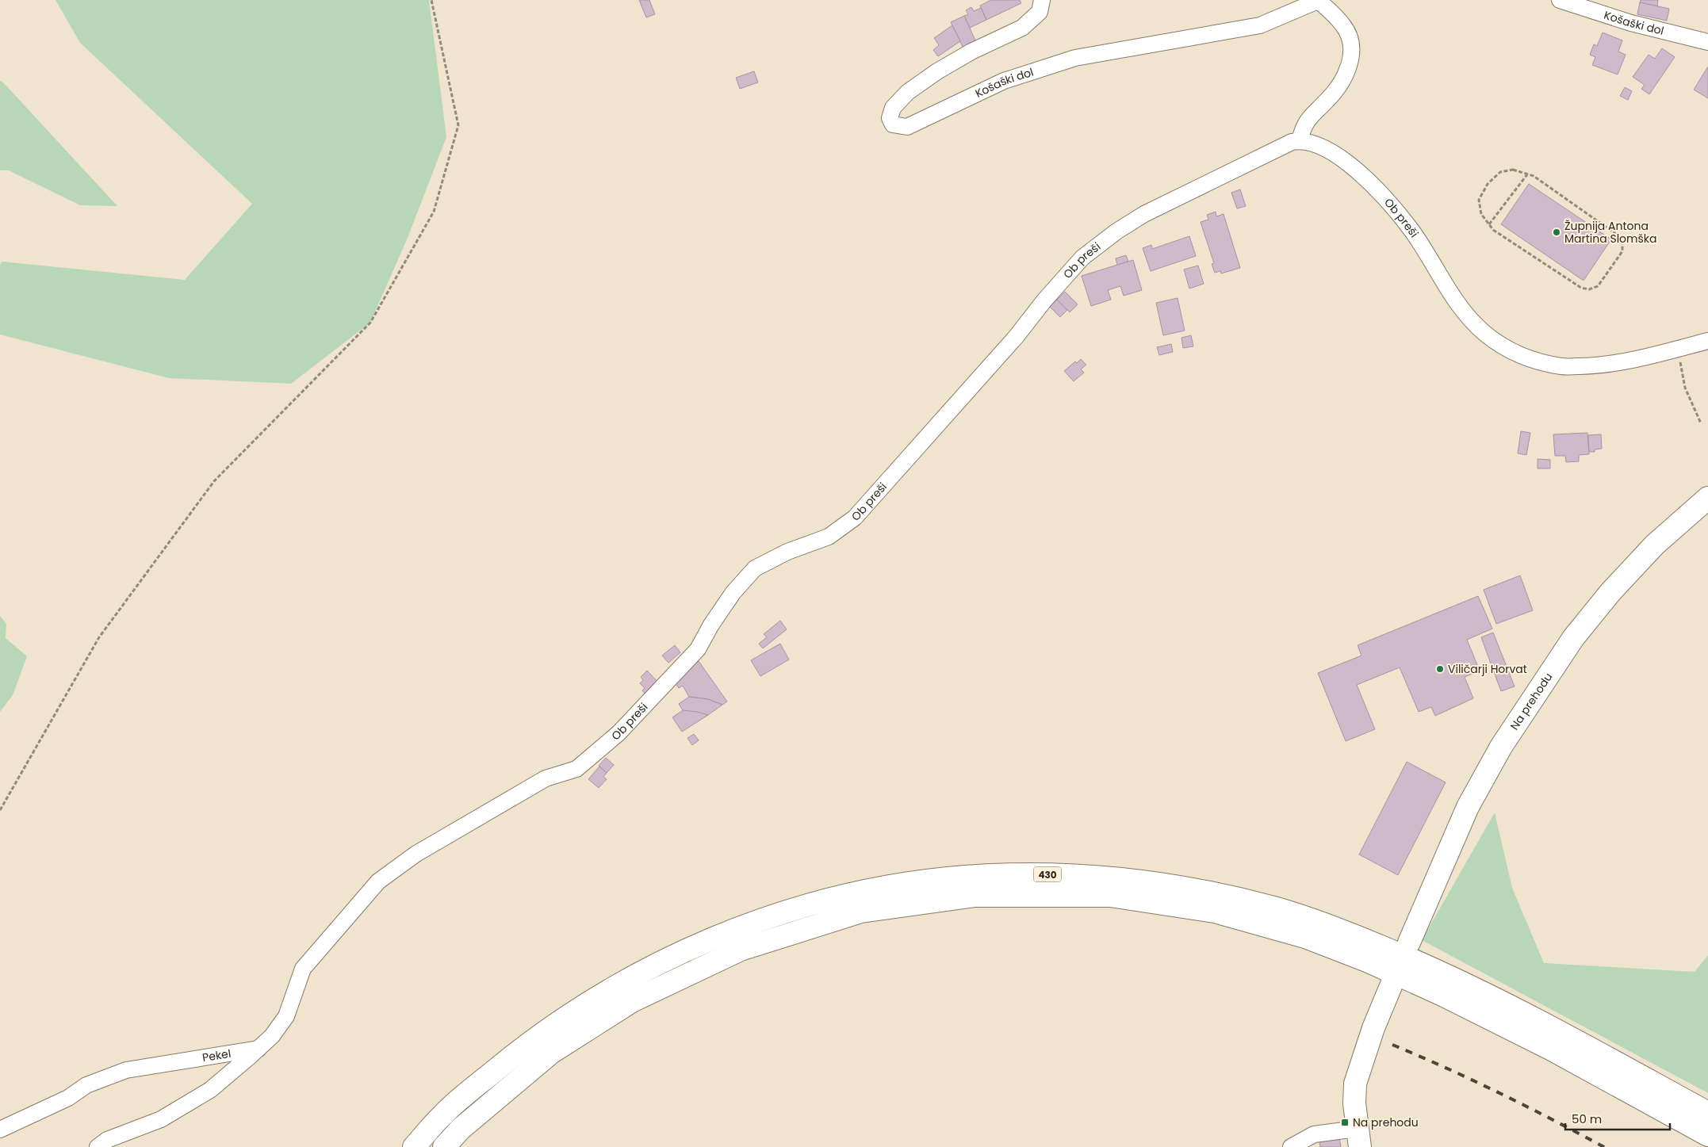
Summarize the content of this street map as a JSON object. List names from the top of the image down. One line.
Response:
{"streets":{"main road":["Na prehodu","430"],"street":["Košaški dol","Ob preši","Pekel"]},"crossings":[["Ob preši","Pekel"]],"places":{"other":["Župnija Antona Martina Slomška","Viličarji Horvat"],"transit":["Na prehodu"]},"scale_bar":"50 m"}
